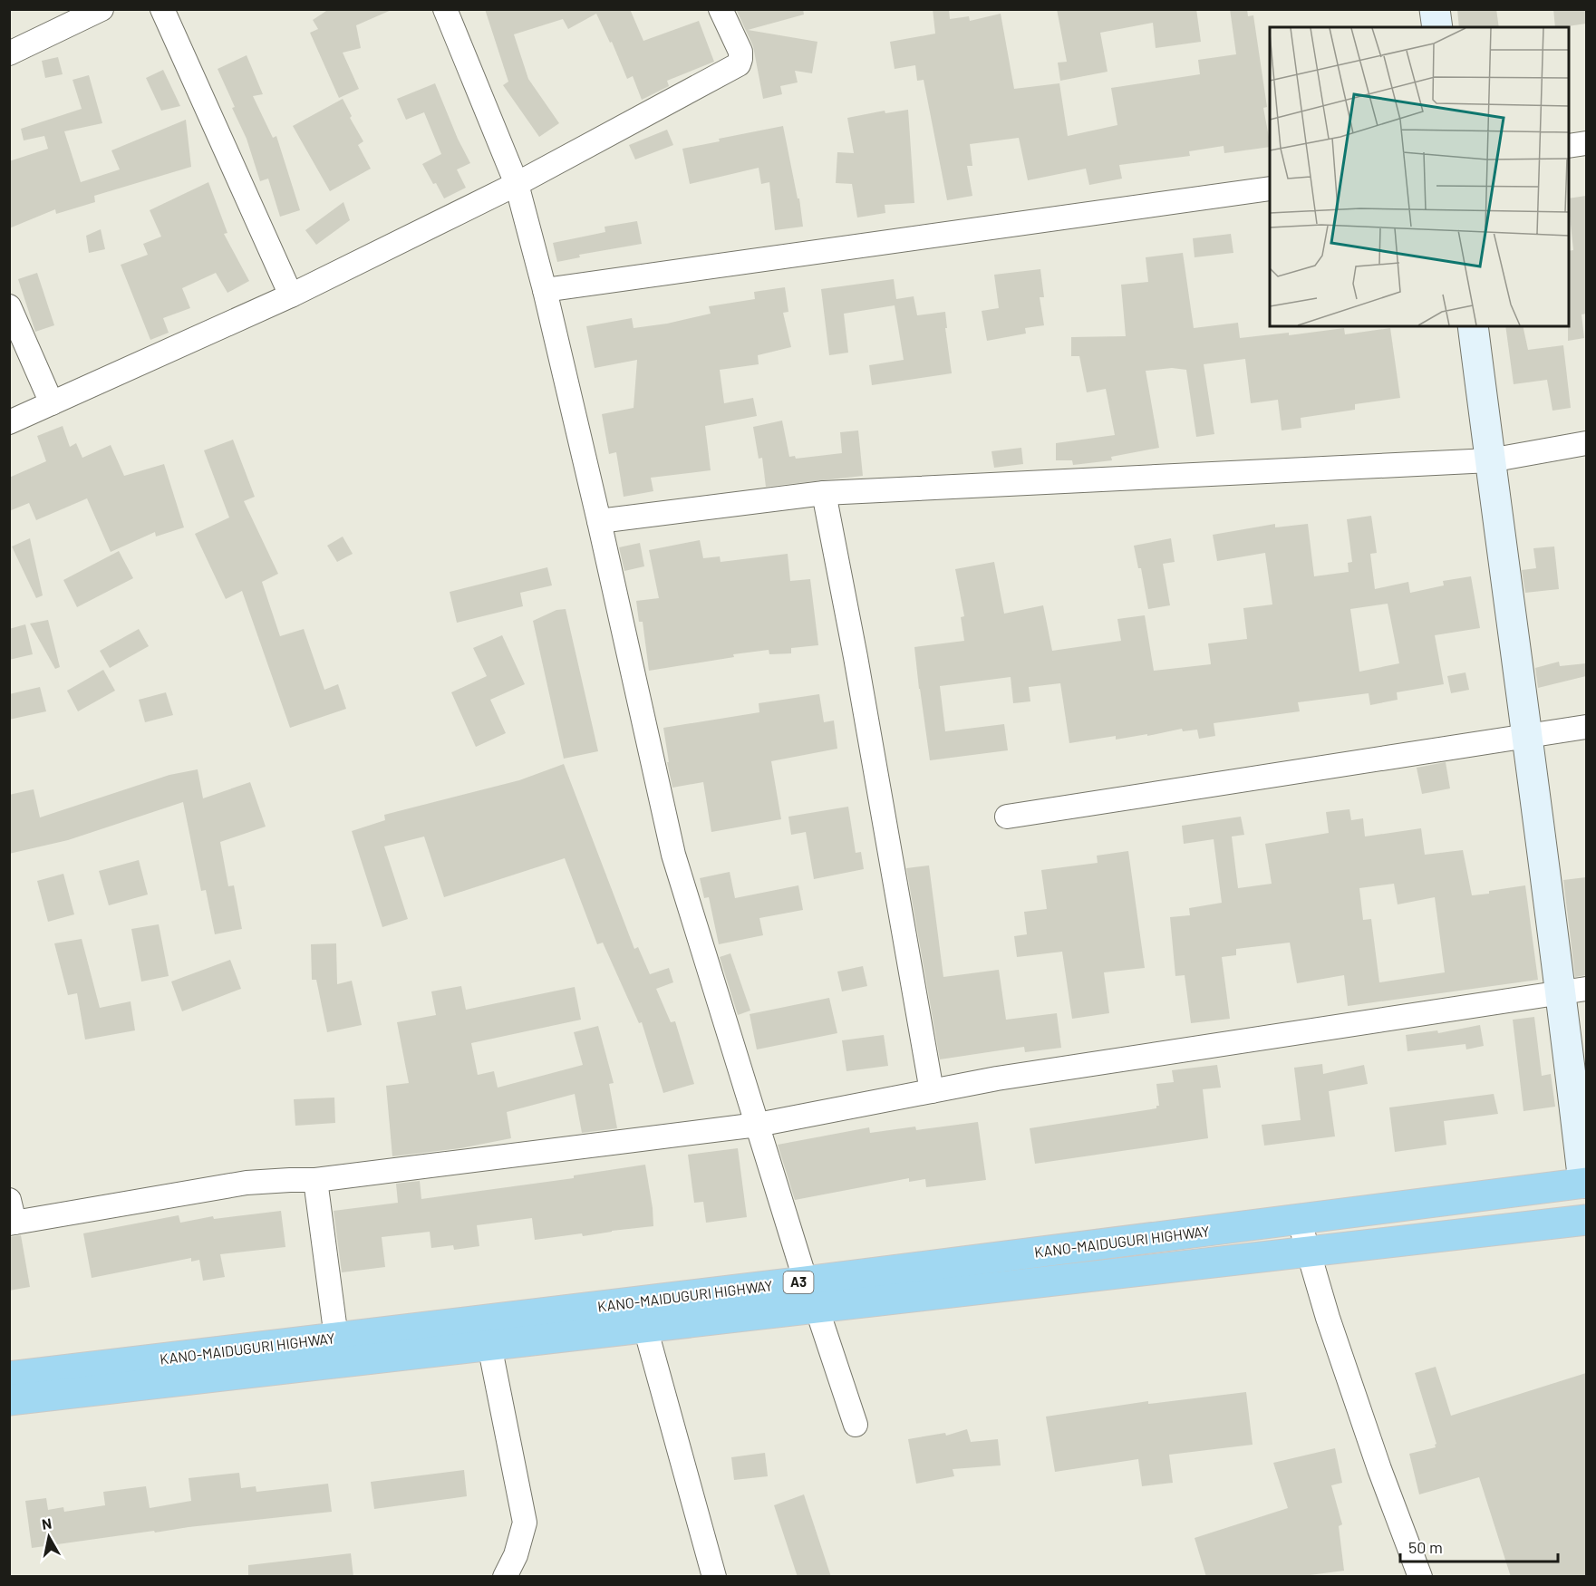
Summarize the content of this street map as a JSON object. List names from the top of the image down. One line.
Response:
{"streets":{"highway":["KANO-MAIDUGURI HIGHWAY","A3"]},"scale_bar":"50 m","north":"top"}
